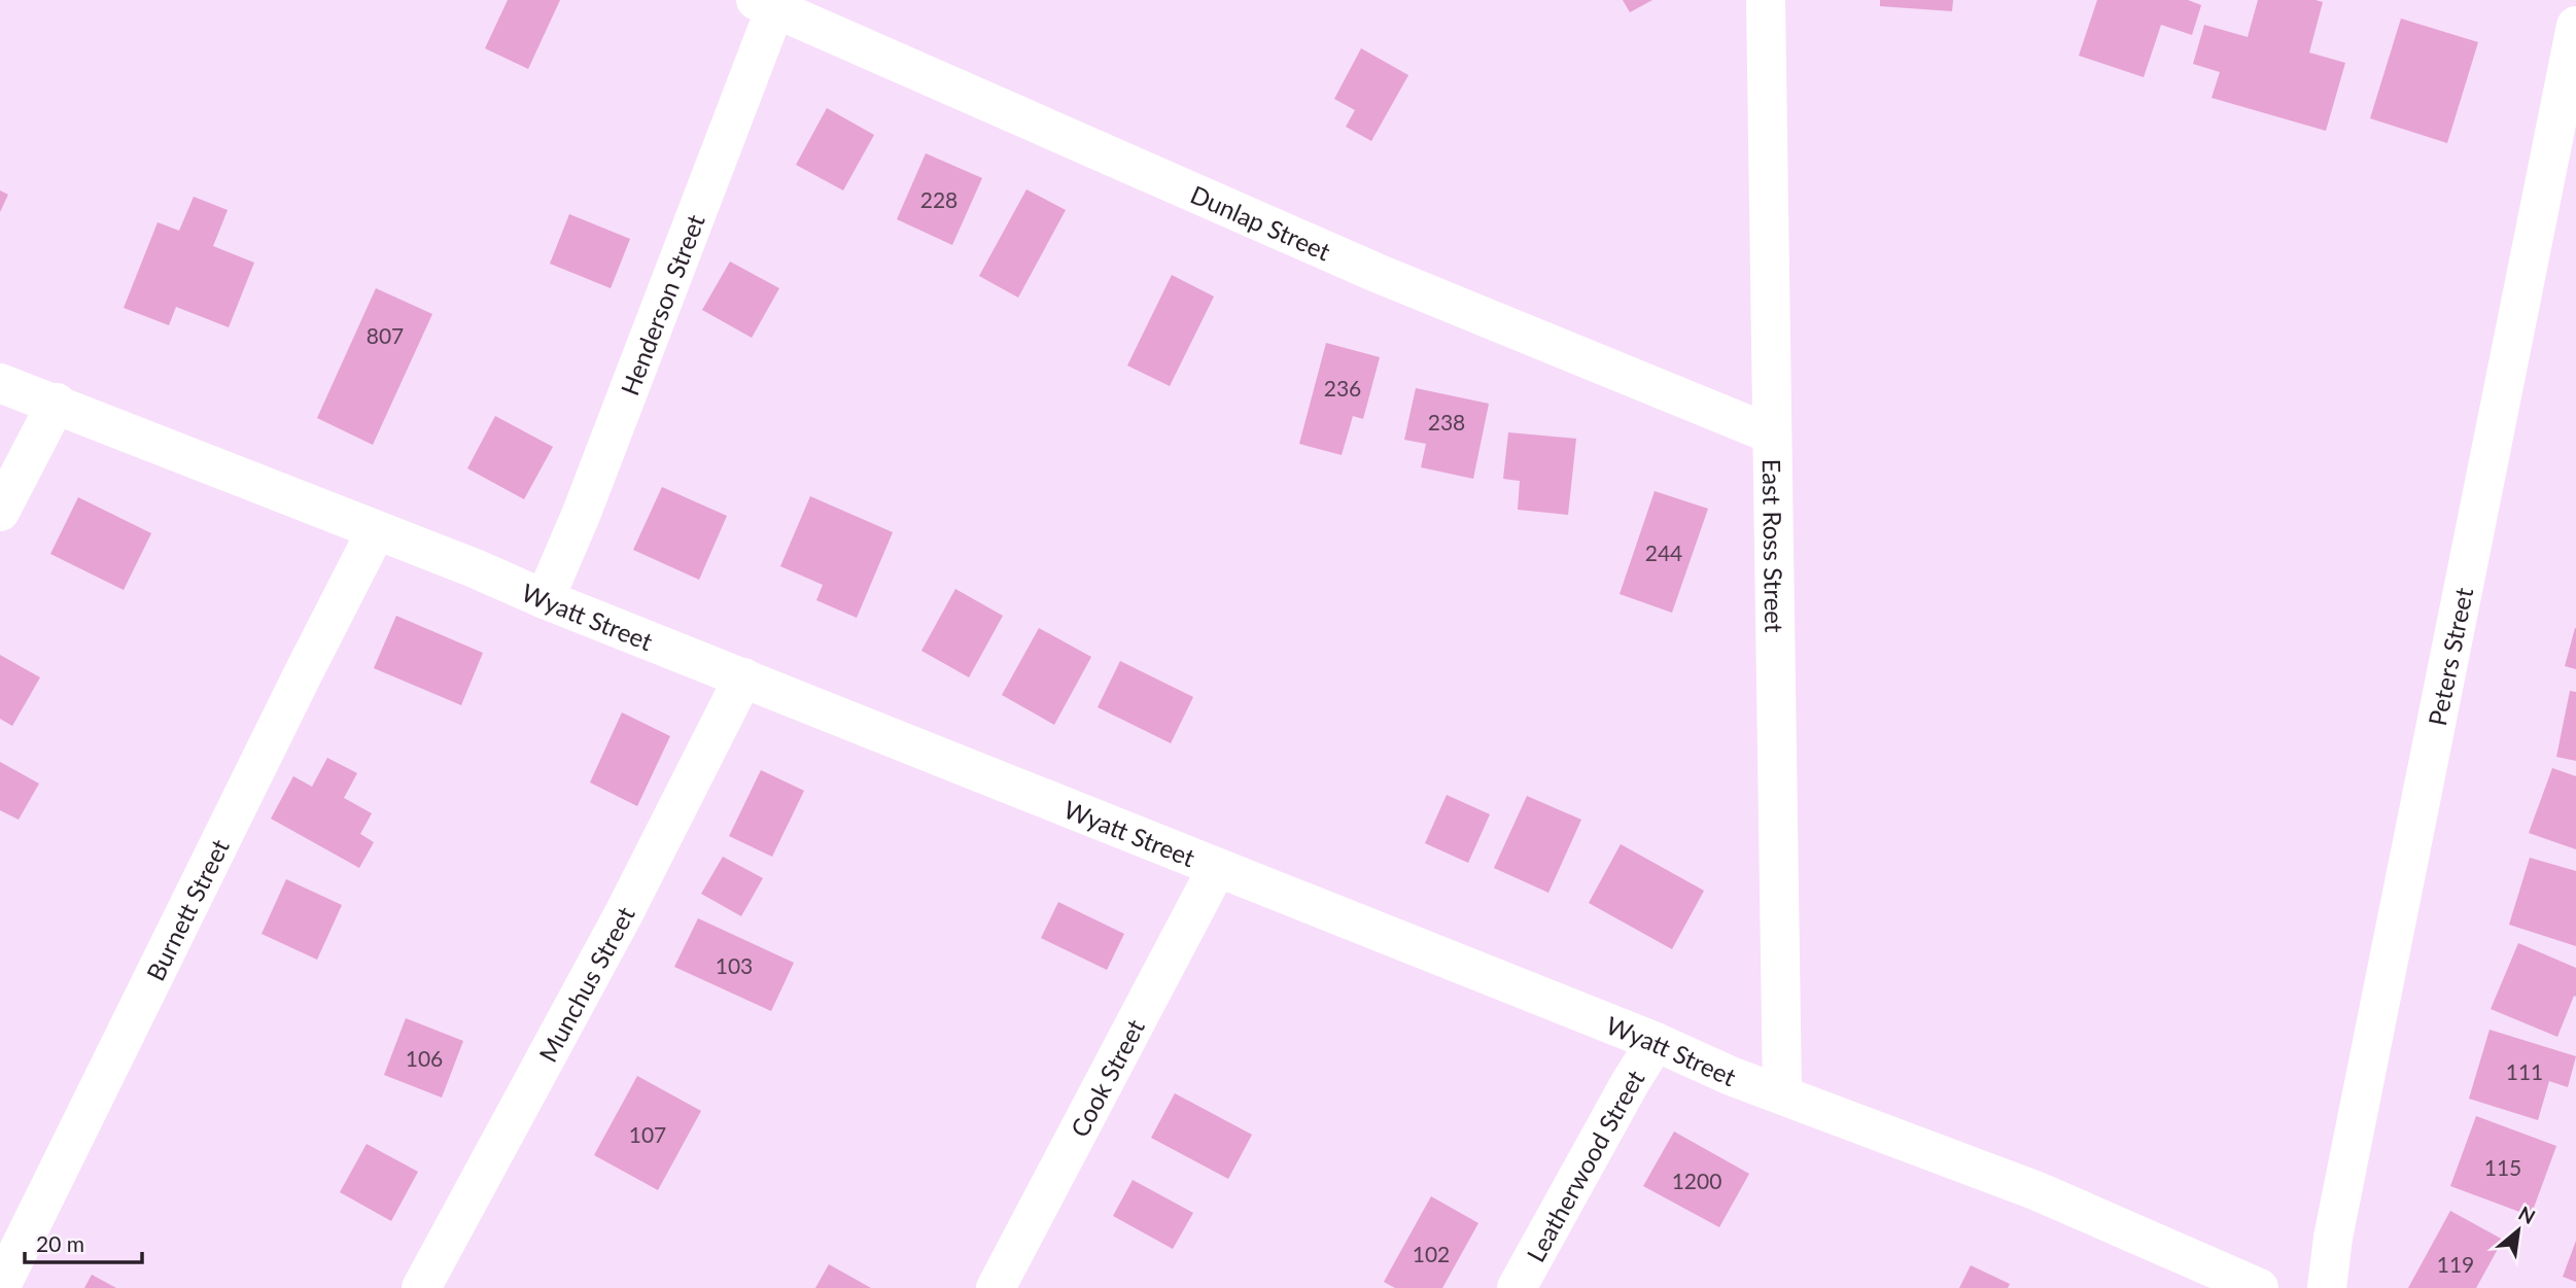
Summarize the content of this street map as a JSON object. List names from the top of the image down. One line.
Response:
{"streets":{"street":["Dunlap Street","Henderson Street","East Ross Street","Wyatt Street","Peters Street","Burnett Street","Munchus Street","Cook Street","Leatherwood Street"]},"crossings":[["Dunlap Street","Henderson Street"],["Dunlap Street","East Ross Street"],["Henderson Street","Wyatt Street"],["East Ross Street","Wyatt Street"],["Wyatt Street","Burnett Street"],["Wyatt Street","Munchus Street"],["Wyatt Street","Cook Street"],["Wyatt Street","Leatherwood Street"]],"house_numbers":["228","807","236","238","244","103","106","111","107","115","1200","102","119"],"scale_bar":"20 m","north":"top right"}
